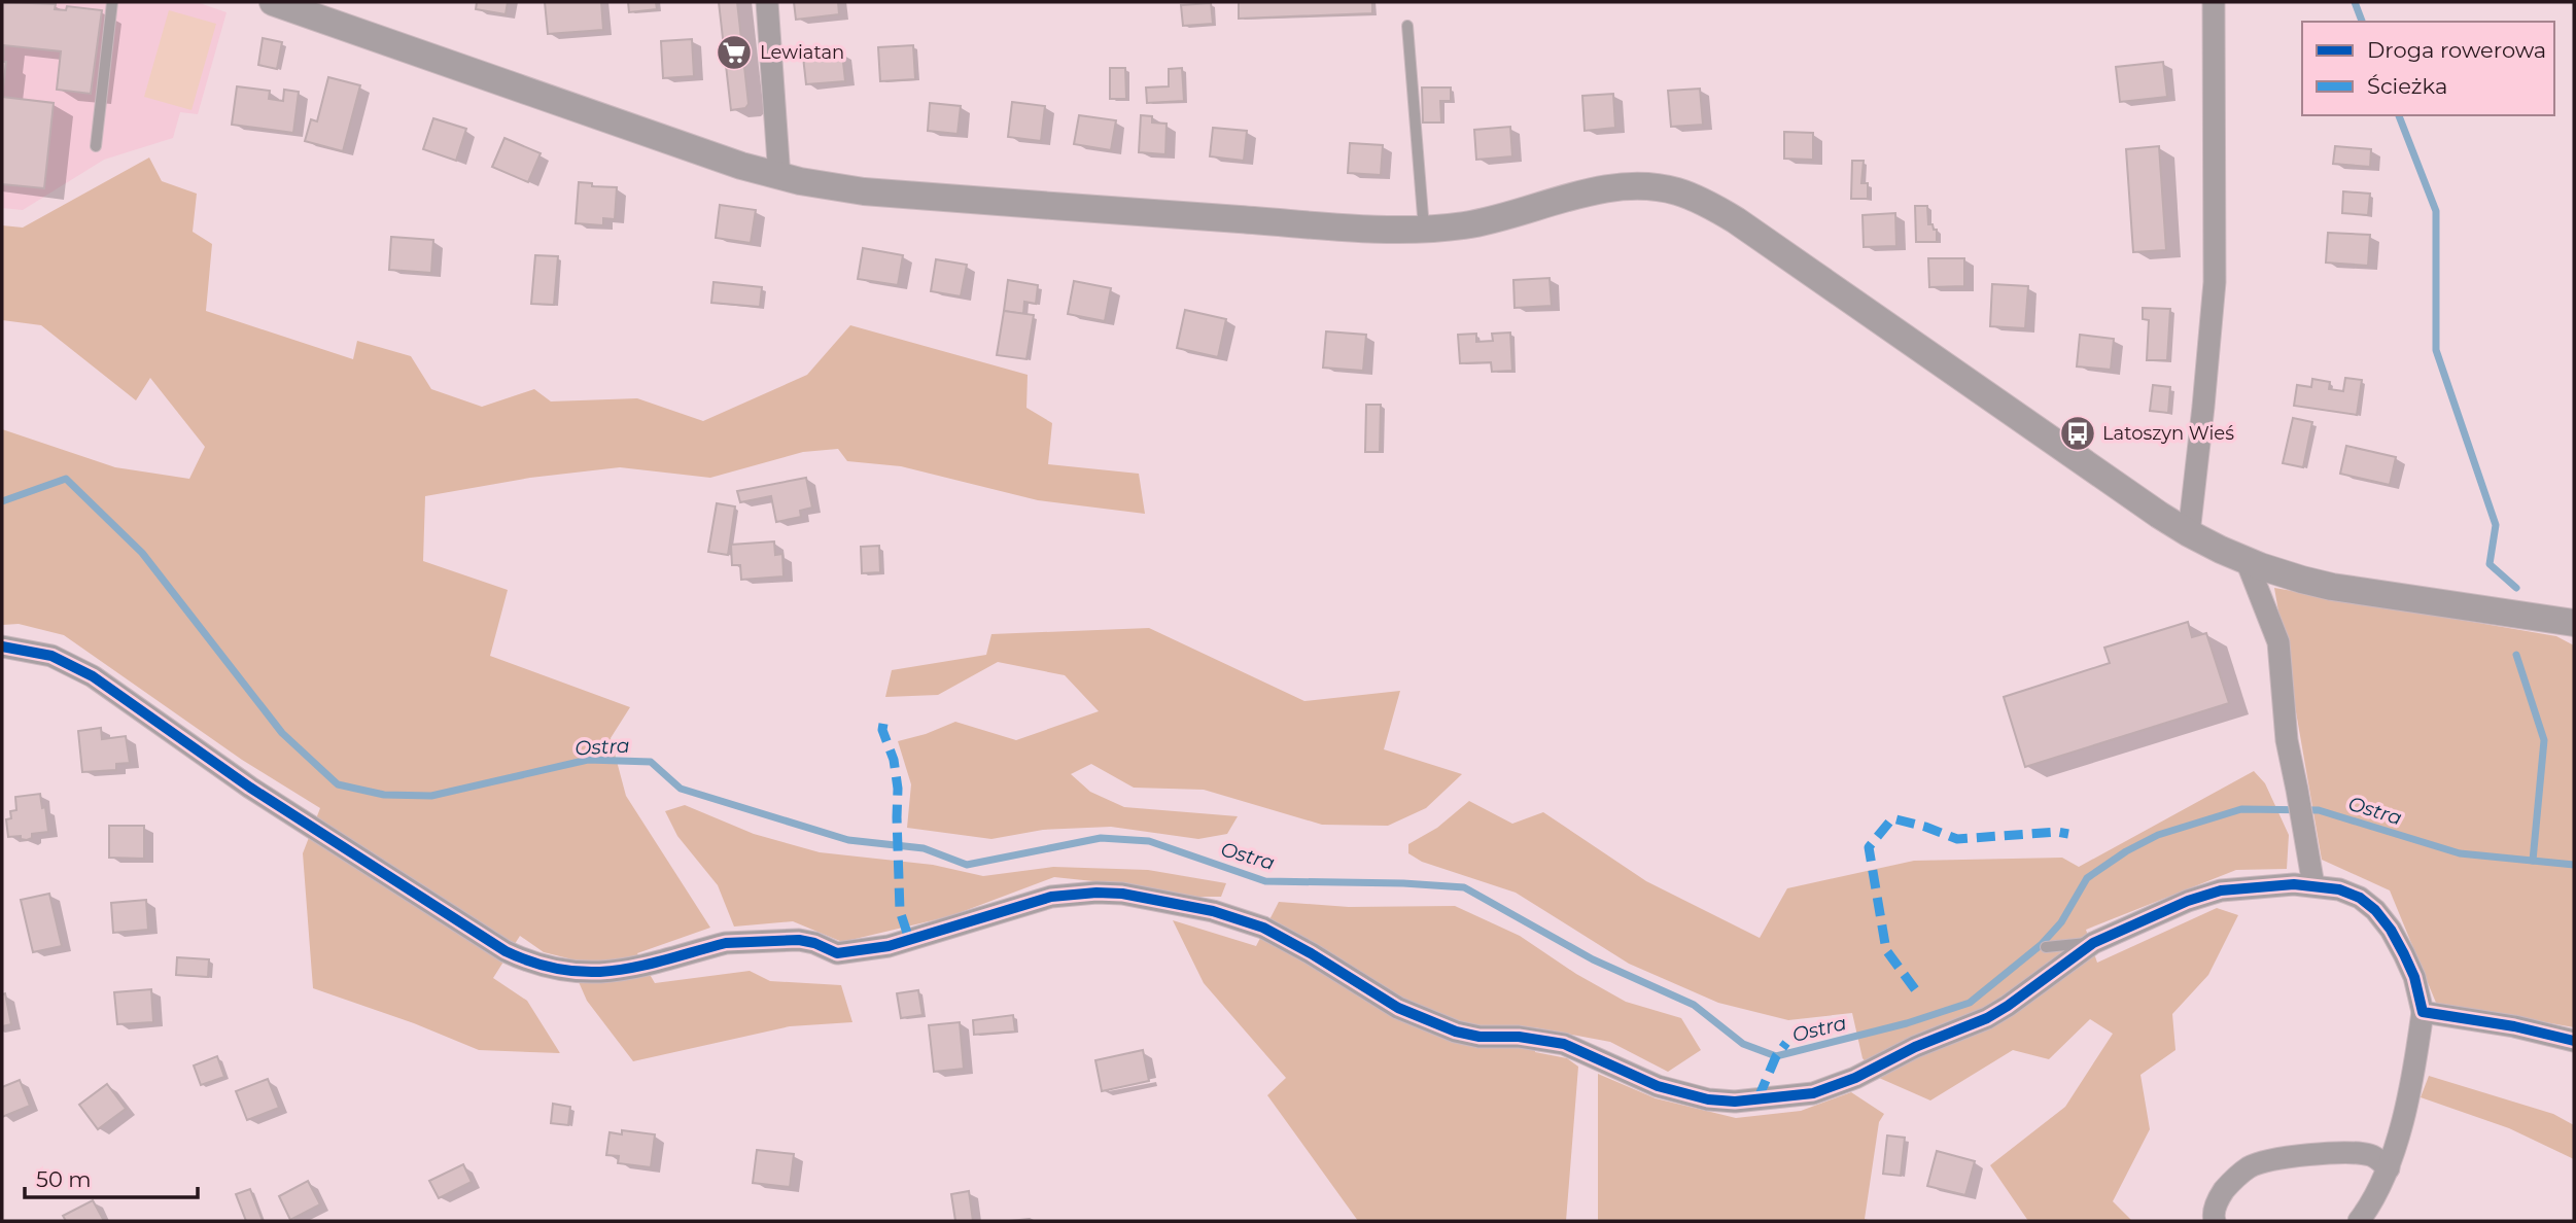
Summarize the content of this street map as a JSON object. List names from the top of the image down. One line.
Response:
{"water":["Ostra"],"places":{"supermarket":["Lewiatan"],"bus stop":["Latoszyn Wieś"]},"legend":["Droga rowerowa","Ścieżka"],"scale_bar":"50 m"}
